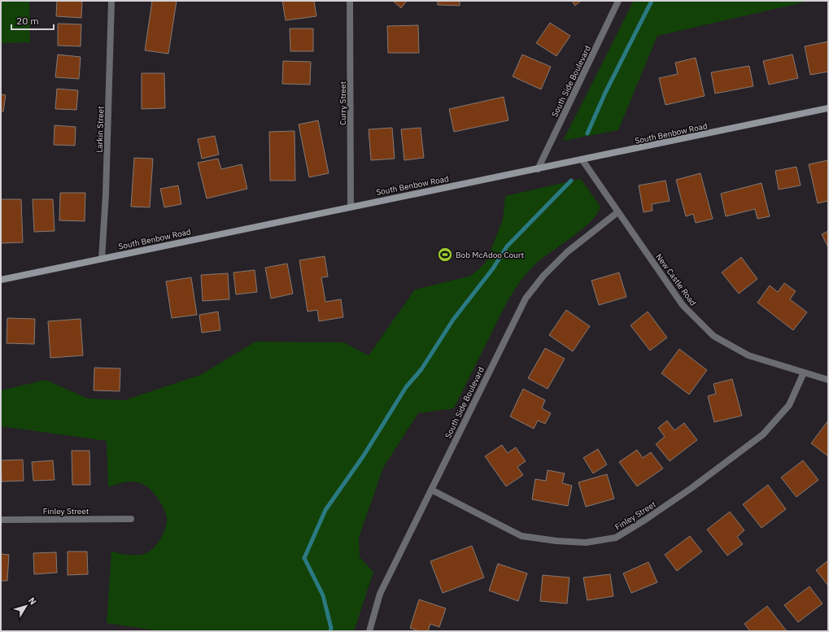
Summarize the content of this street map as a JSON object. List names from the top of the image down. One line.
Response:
{"streets":{"main road":["South Benbow Road"],"street":["South Side Boulevard","Curry Street","Larkin Street","New Castle Road","Finley Street"]},"crossings":[["South Side Boulevard","South Benbow Road"],["South Side Boulevard","New Castle Road"],["South Side Boulevard","Finley Street"],["Curry Street","South Benbow Road"],["Larkin Street","South Benbow Road"],["South Benbow Road","New Castle Road"],["New Castle Road","Finley Street"]],"places":{"sports":["Bob McAdoo Court"]},"scale_bar":"20 m","north":"top right"}
